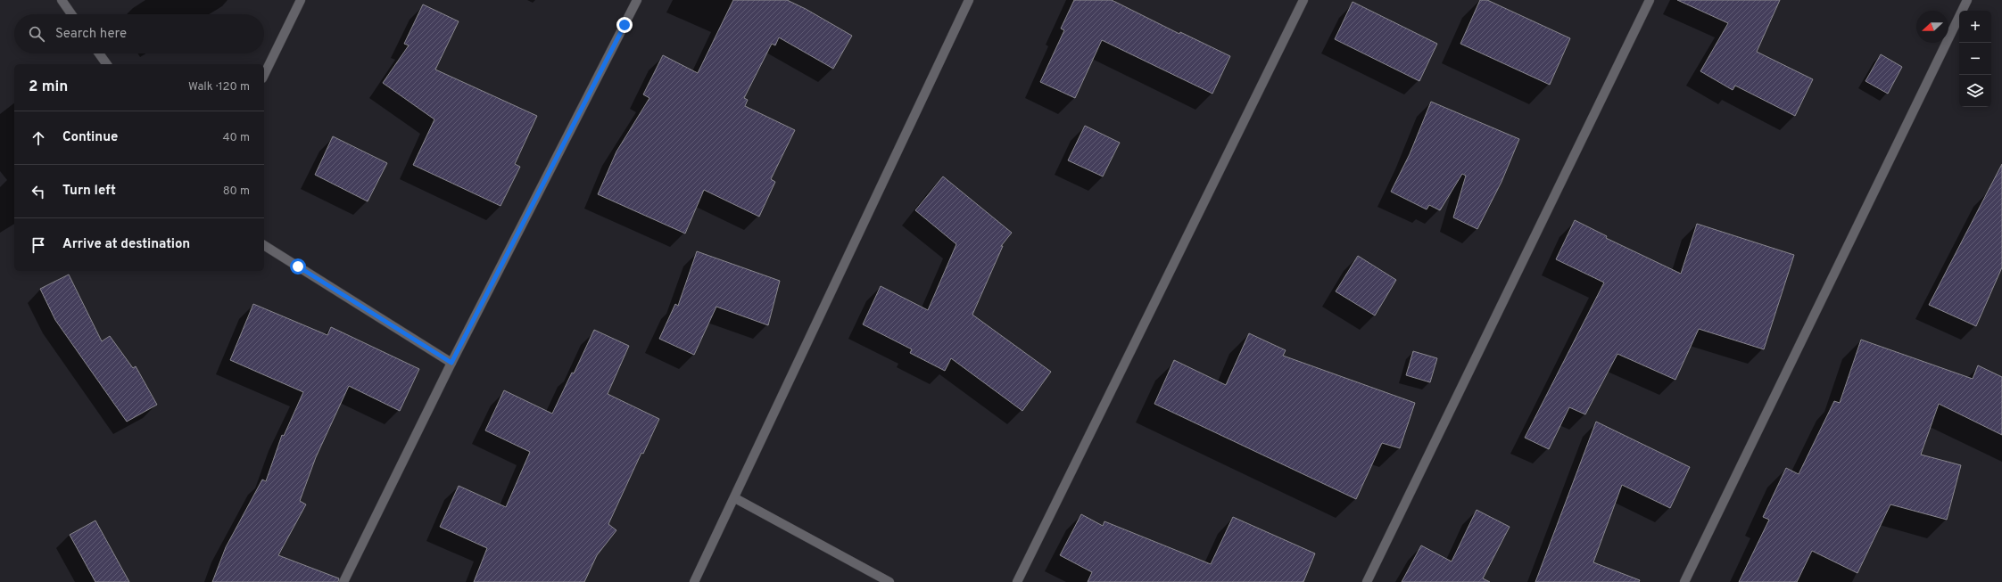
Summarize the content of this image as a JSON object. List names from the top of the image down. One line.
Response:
{"north":"left","page":{"map_buttons":["+","−"],"search":"Search here","heading":["2 min","Walk · 120 m"],"list":[["Continue","40 m"],["Turn left","80 m"],"Arrive at destination"]}}
